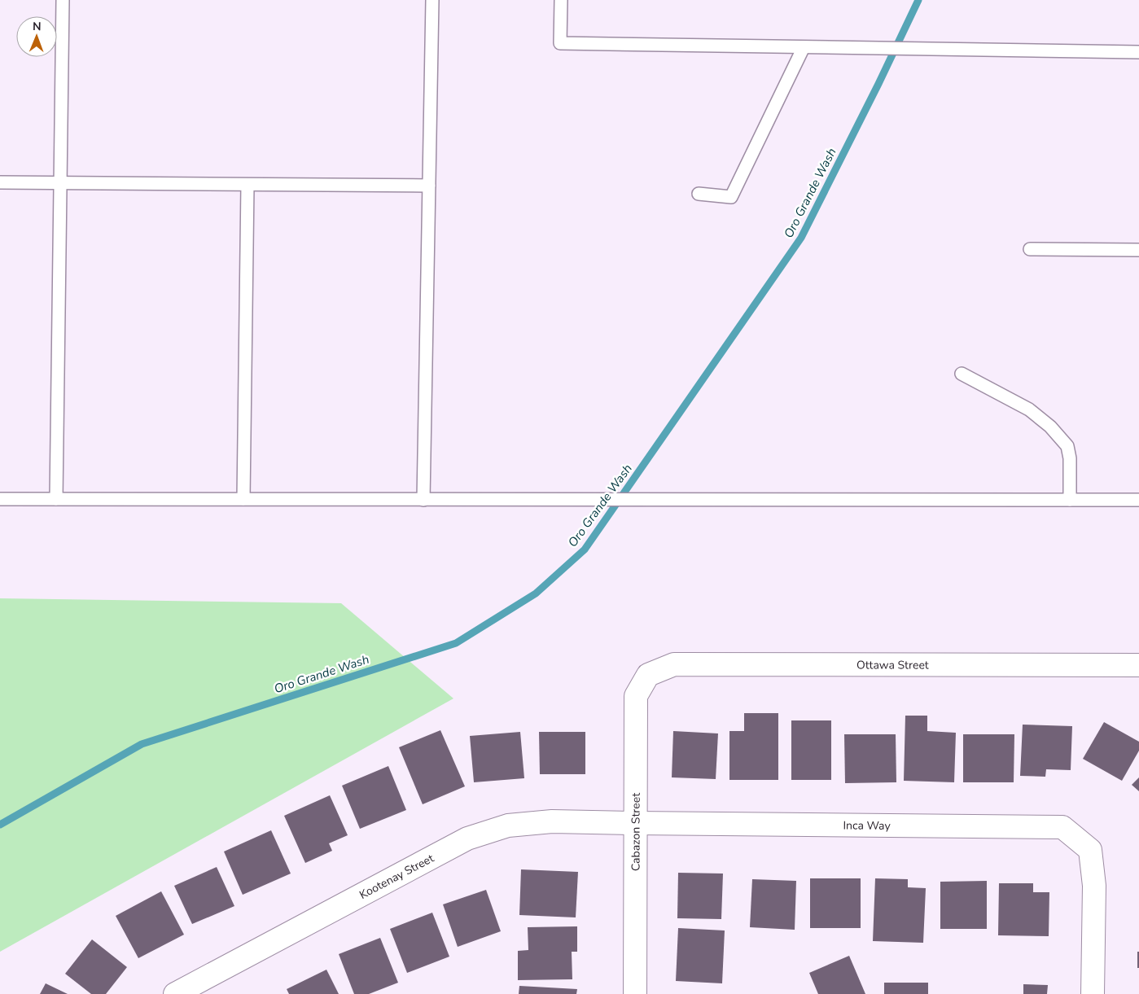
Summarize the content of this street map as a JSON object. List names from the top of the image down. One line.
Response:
{"streets":{"street":["Ottawa Street","Inca Way","Cabazon Street","Kootenay Street"]},"crossings":[["Ottawa Street","Cabazon Street"],["Inca Way","Cabazon Street"],["Inca Way","Kootenay Street"],["Cabazon Street","Kootenay Street"]],"water":["Oro Grande Wash"],"north":"top"}
